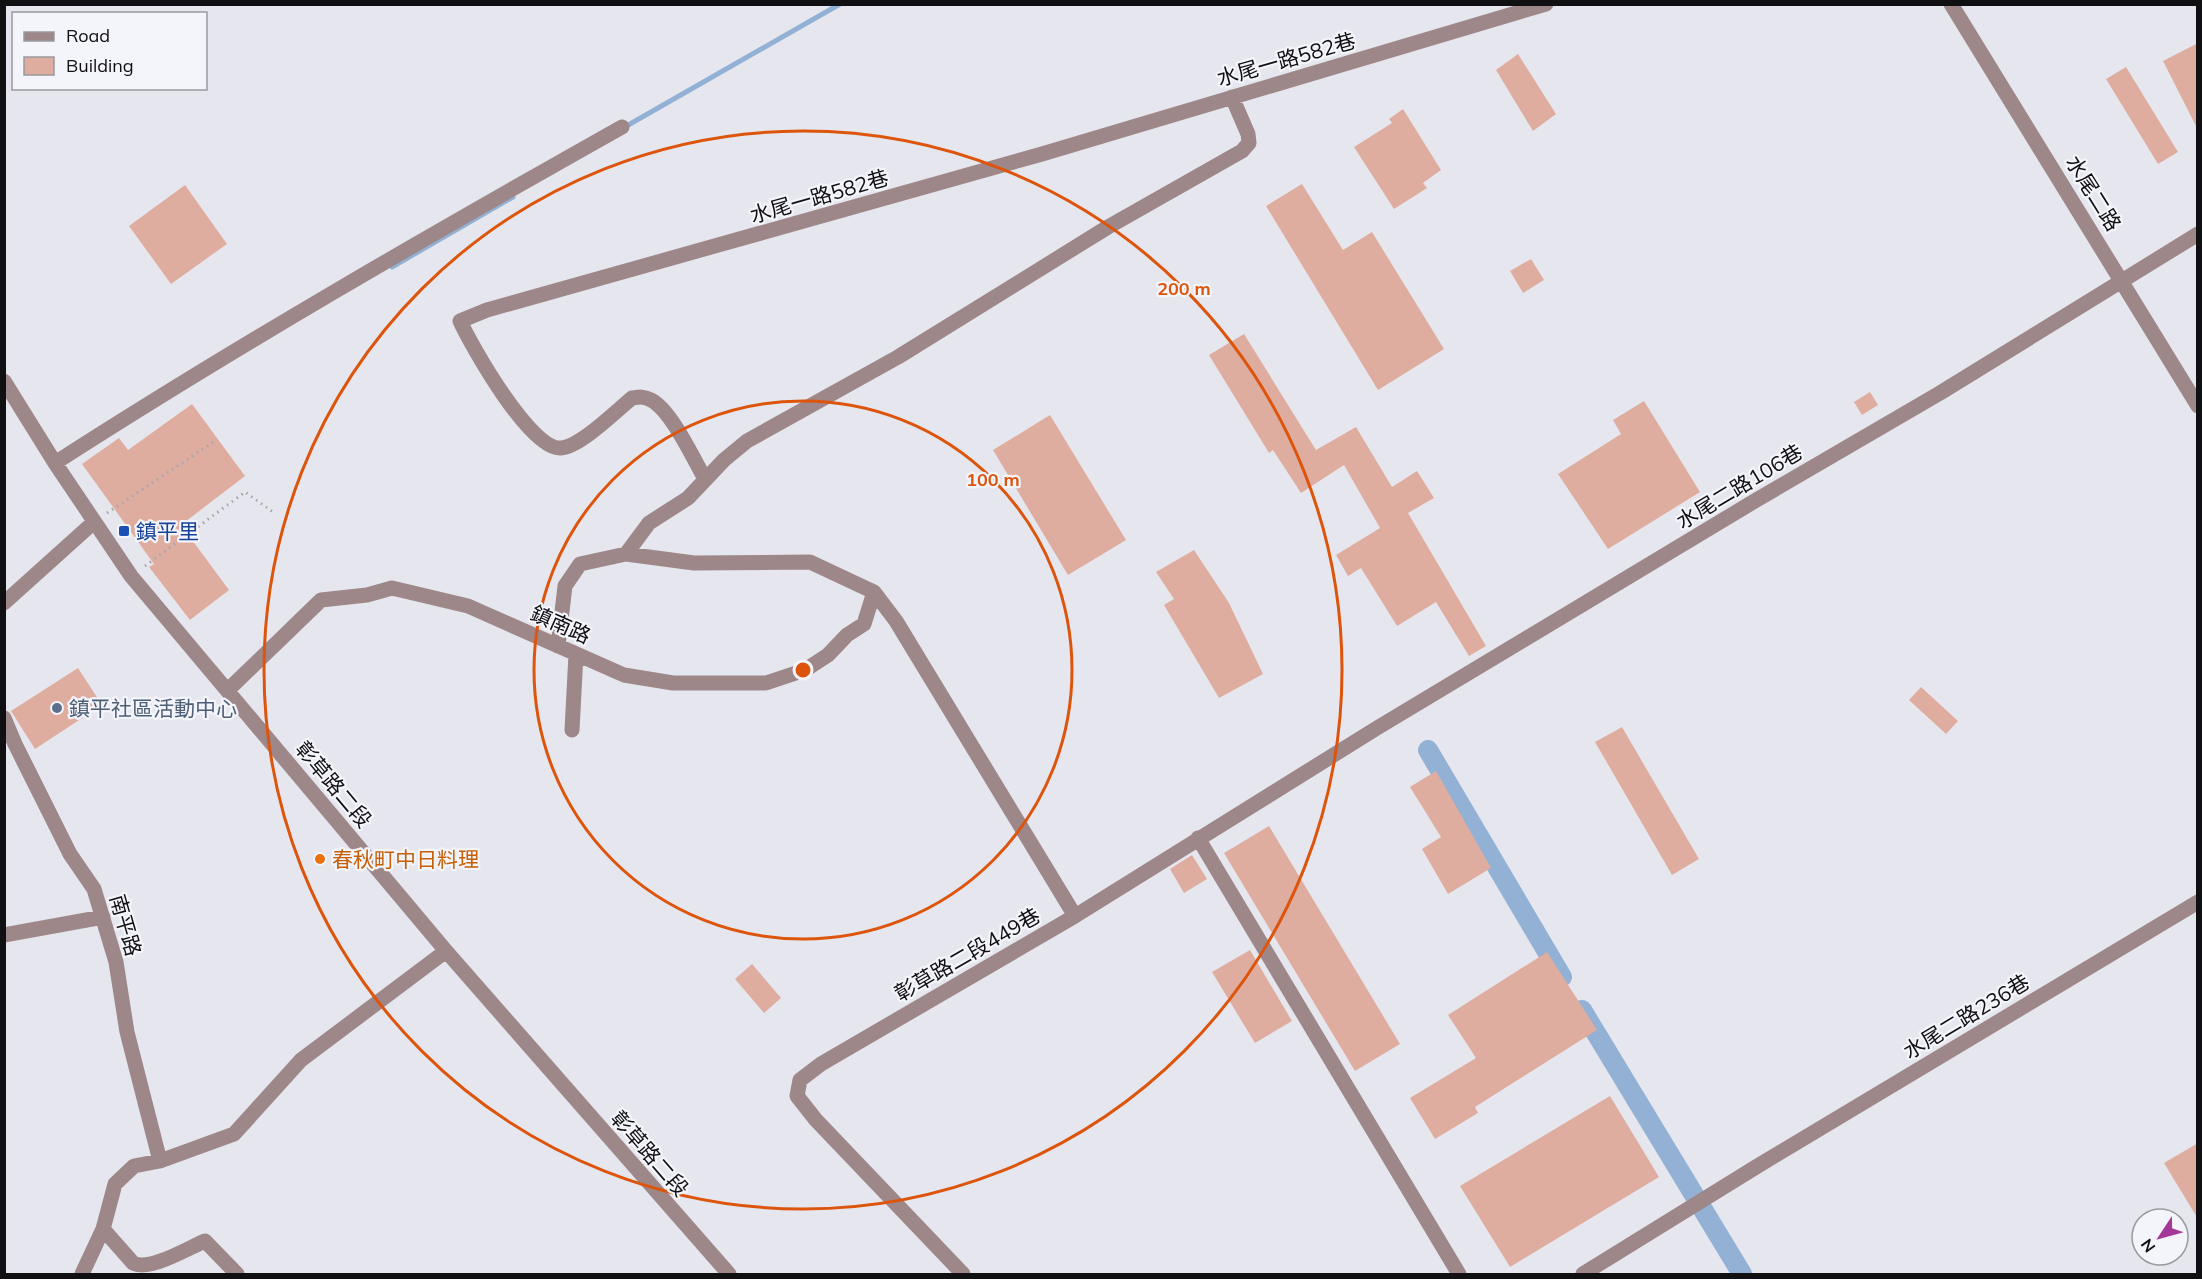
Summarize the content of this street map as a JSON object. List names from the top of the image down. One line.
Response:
{"streets":{"street":["水尾一路582巷","水尾二路","水尾二路106巷","鎮南路","彰草路二段","南平路","彰草路二段449巷","水尾二路236巷"]},"crossings":[["水尾二路","水尾二路106巷"],["水尾二路106巷","彰草路二段449巷"],["鎮南路","彰草路二段"]],"places":{"transit":["鎮平里"],"other":["鎮平社區活動中心","春秋町中日料理"]},"legend":["Road","Building"],"north":"bottom left","rings":["200 m","100 m"]}
